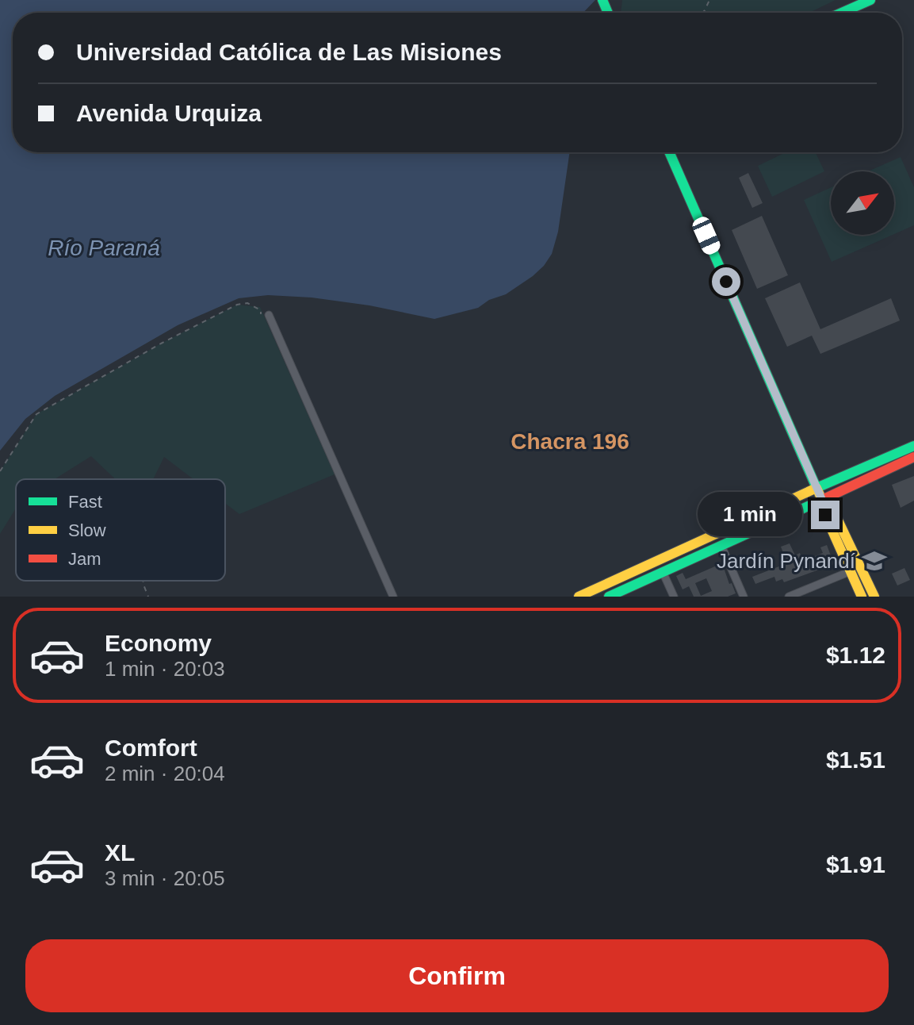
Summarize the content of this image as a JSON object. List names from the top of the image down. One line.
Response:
{"districts":["Chacra 196"],"water":["Río Paraná"],"places":{"school or university":["Jardín Pynandí"]},"legend":["Fast","Slow","Jam"],"north":"top right","page":{"banner":["Universidad Católica de Las Misiones","Avenida Urquiza"],"bubble":"1 min","list":[{"name":"Economy","note":"1 min · 20:03","value":"$1.12"},{"name":"Comfort","note":"2 min · 20:04","value":"$1.51"},{"name":"XL","note":"3 min · 20:05","value":"$1.91"}],"buttons":"Confirm"}}
